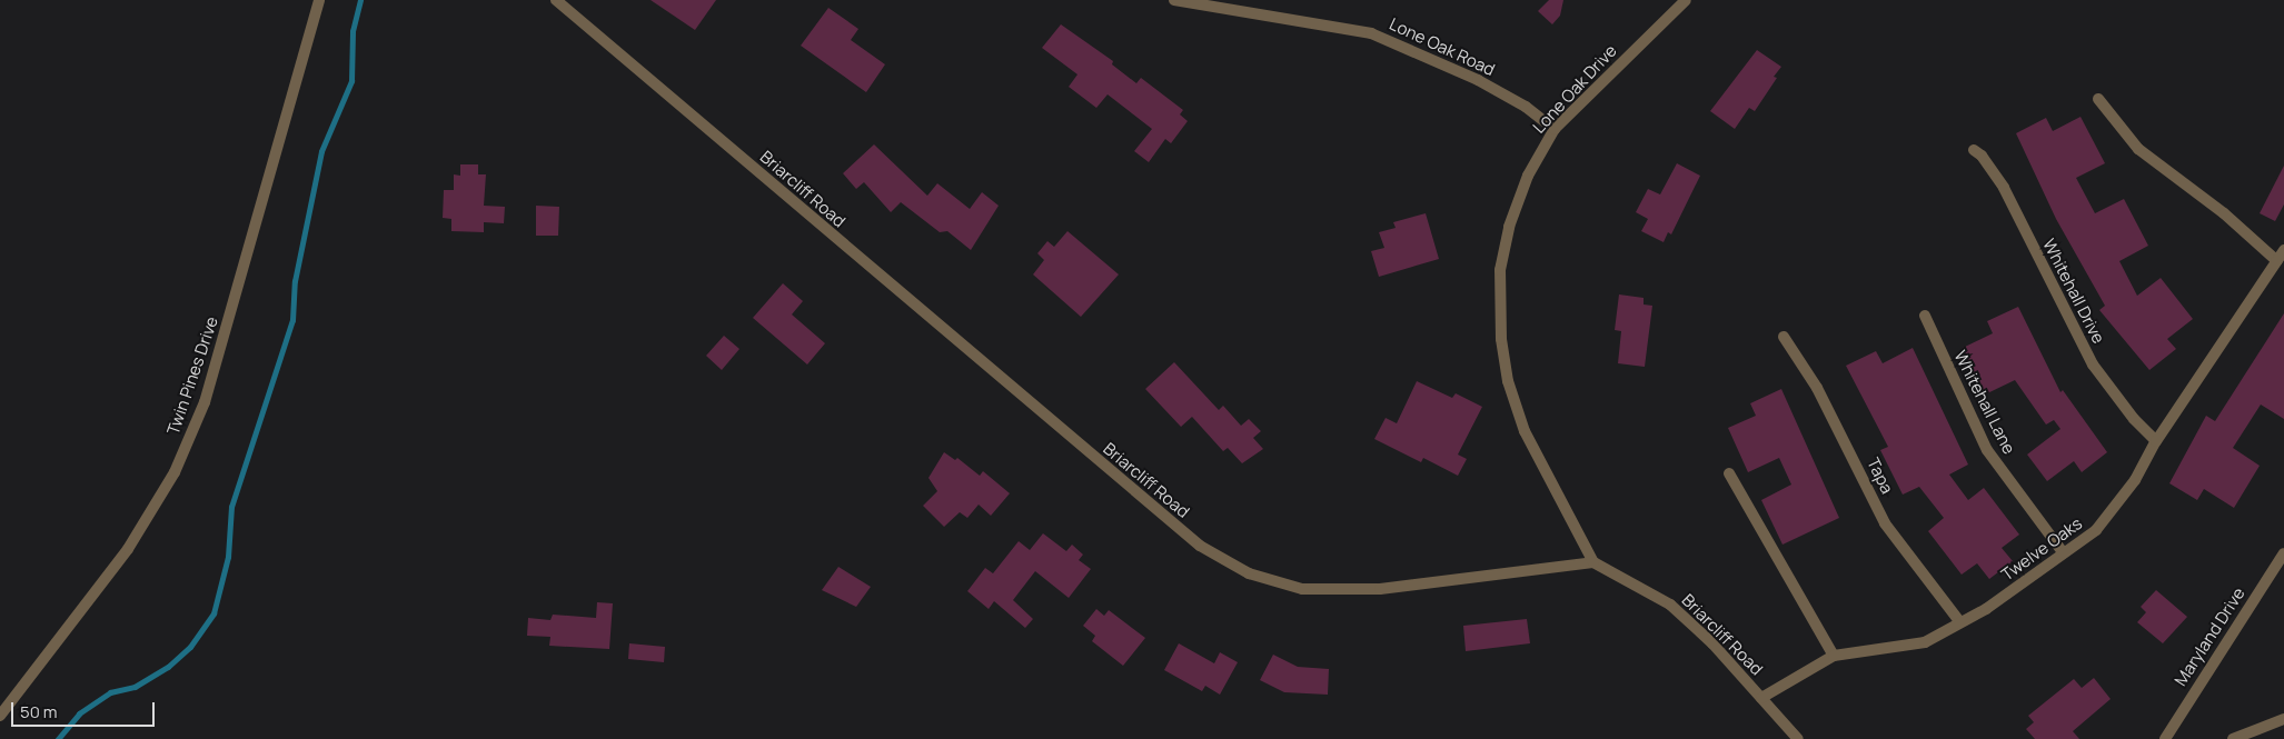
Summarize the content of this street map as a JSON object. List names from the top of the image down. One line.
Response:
{"streets":{"street":["Lone Oak Road","Lone Oak Drive","Briarcliff Road","Whitehall Drive","Twin Pines Drive","Whitehall Lane","Tapa","Twelve Oaks","Maryland Drive"]},"crossings":[["Lone Oak Road","Lone Oak Drive"],["Lone Oak Drive","Briarcliff Road"],["Briarcliff Road","Twelve Oaks"],["Whitehall Drive","Twelve Oaks"],["Whitehall Lane","Twelve Oaks"],["Tapa","Twelve Oaks"]],"scale_bar":"50 m"}
